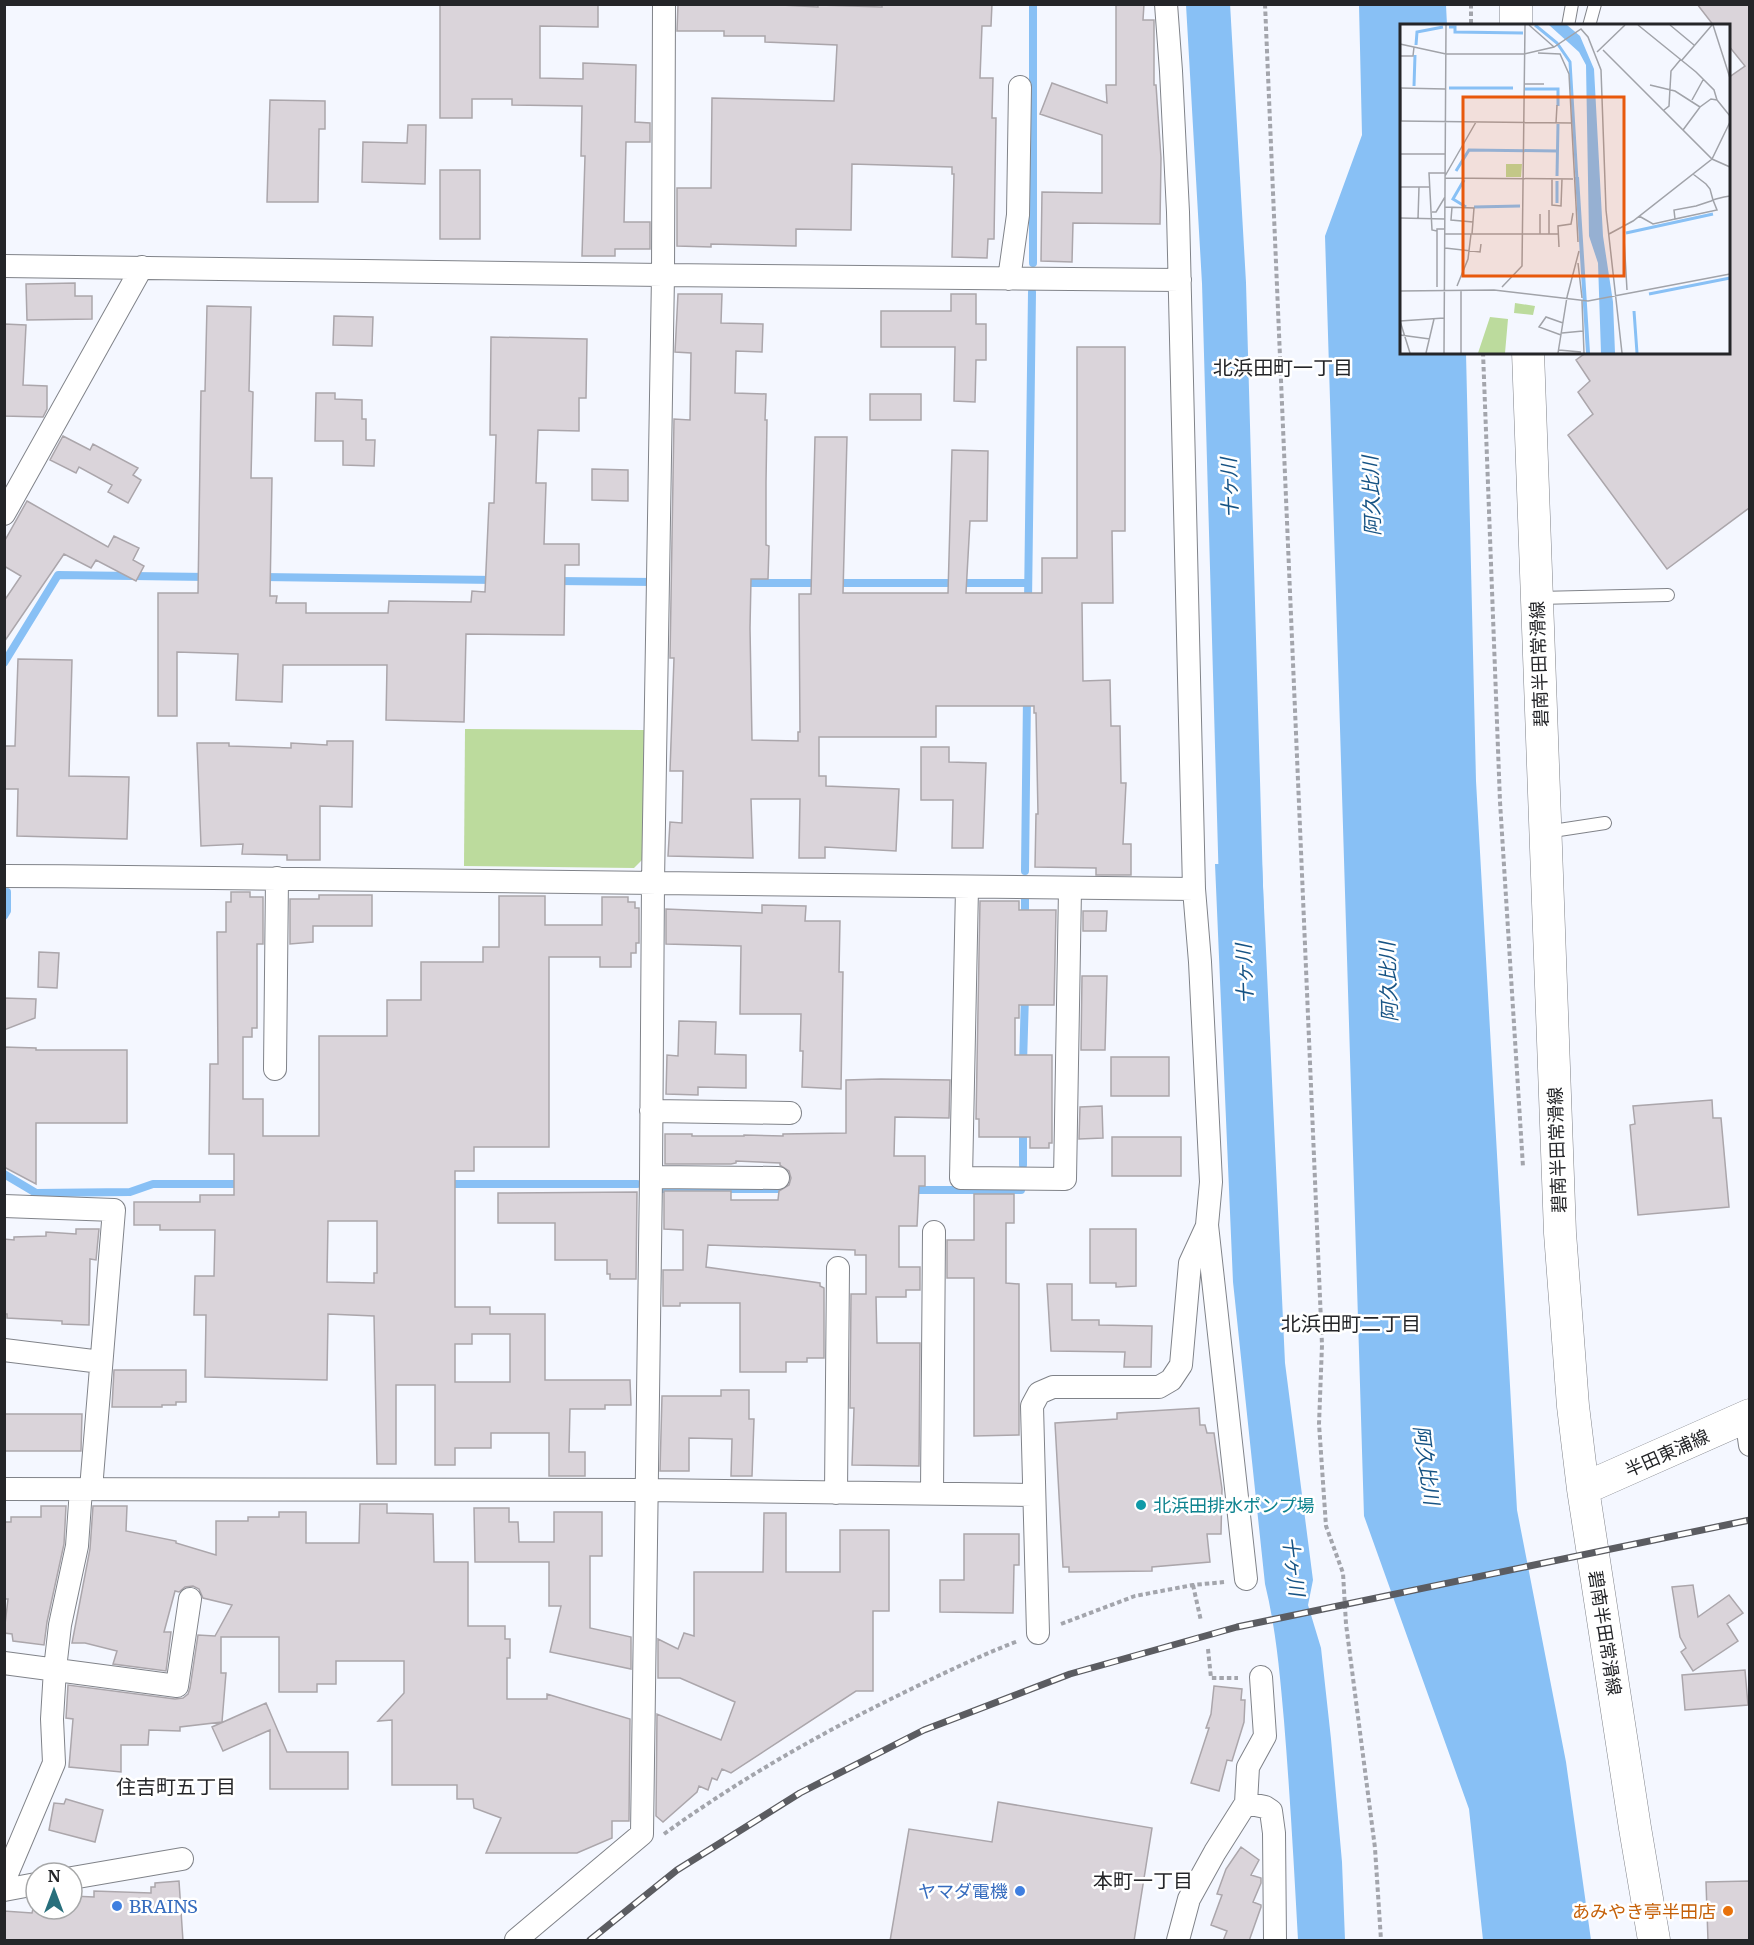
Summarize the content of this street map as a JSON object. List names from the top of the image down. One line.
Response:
{"streets":{"main road":["碧南半田常滑線","半田東浦線"]},"crossings":[["碧南半田常滑線","半田東浦線"]],"districts":["北浜田町一丁目","北浜田町二丁目","住吉町五丁目","本町一丁目"],"water":["十ヶ川","阿久比川"],"places":["北浜田排水ポンプ場","ヤマダ電機","BRAINS","あみやき亭半田店"],"north":"top"}
